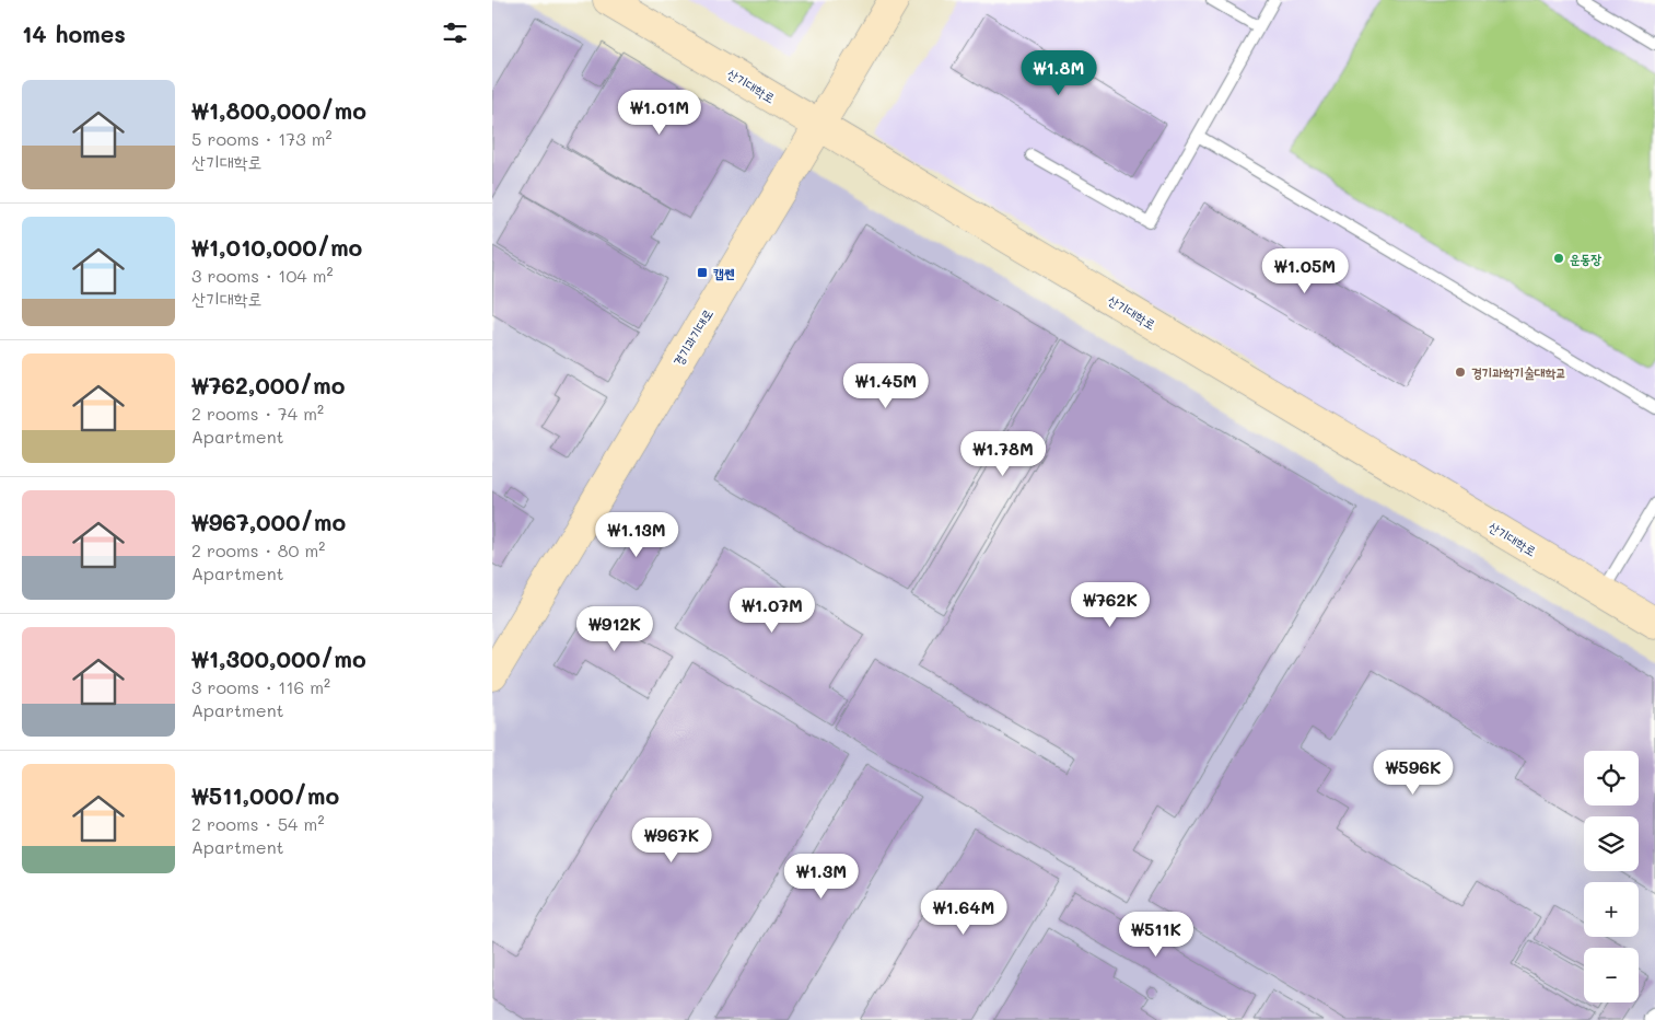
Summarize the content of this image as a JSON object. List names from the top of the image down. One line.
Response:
{"streets":{"street":["산기대학로","경기과기대로"]},"crossings":[["산기대학로","경기과기대로"]],"places":{"other":["운동장","경기과학기술대학교"],"transit":["캡쎈"]},"page":{"heading":"14 homes","price":["₩1.8M","₩1.01M","₩1.05M","₩1.45M","₩1.78M","₩1.13M","₩762K","₩1.07M","₩912K","₩596K","₩967K","₩1.3M","₩1.64M","₩511K"],"list":[{"name":"₩1,800,000/mo","note":"5 rooms · 173 m² · 산기대학로"},{"name":"₩1,010,000/mo","note":"3 rooms · 104 m² · 산기대학로"},{"name":"₩762,000/mo","note":"2 rooms · 74 m² · Apartment"},{"name":"₩967,000/mo","note":"2 rooms · 80 m² · Apartment"},{"name":"₩1,300,000/mo","note":"3 rooms · 116 m² · Apartment"},{"name":"₩511,000/mo","note":"2 rooms · 54 m² · Apartment"}],"map_buttons":["+","−"]}}
